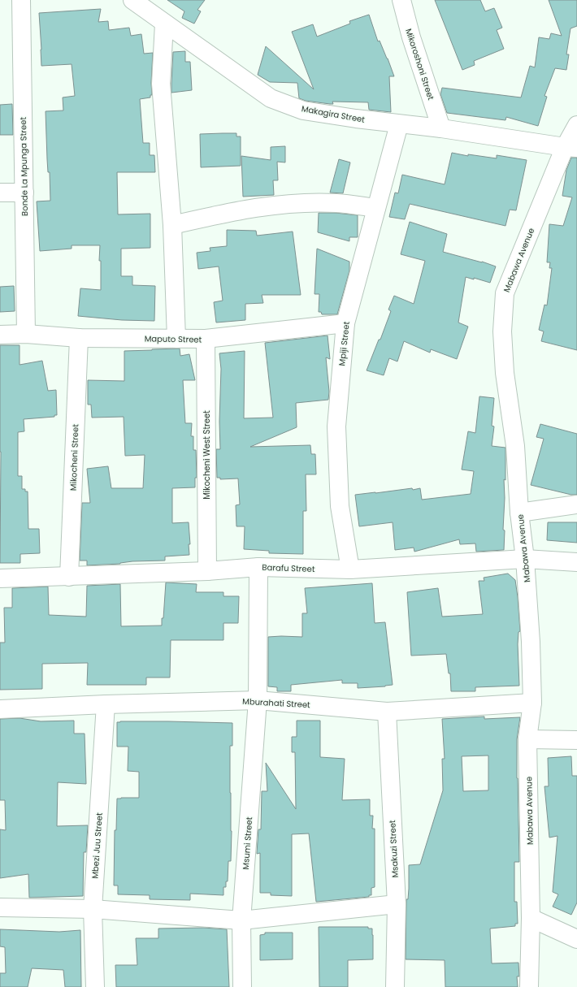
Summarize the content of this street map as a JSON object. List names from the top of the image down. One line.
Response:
{"streets":{"street":["Mikoroshoni Street","Makagira Street","Bonde La Mpunga Street","Mabawa Avenue","Maputo Street","Mpiji Street","Mikocheni West Street","Mikocheni Street","Barafu Street","Mburahati Street","Msumi Street","Mbezi Juu Street","Msakuzi Street"]},"crossings":[["Mikoroshoni Street","Makagira Street"],["Makagira Street","Mabawa Avenue"],["Makagira Street","Mpiji Street"],["Bonde La Mpunga Street","Maputo Street"],["Mabawa Avenue","Barafu Street"],["Mabawa Avenue","Mburahati Street"],["Maputo Street","Mpiji Street"],["Maputo Street","Mikocheni West Street"],["Maputo Street","Mikocheni Street"],["Mpiji Street","Barafu Street"],["Mikocheni West Street","Barafu Street"],["Mikocheni Street","Barafu Street"],["Barafu Street","Msumi Street"],["Mburahati Street","Msumi Street"],["Mburahati Street","Mbezi Juu Street"],["Mburahati Street","Msakuzi Street"]]}
